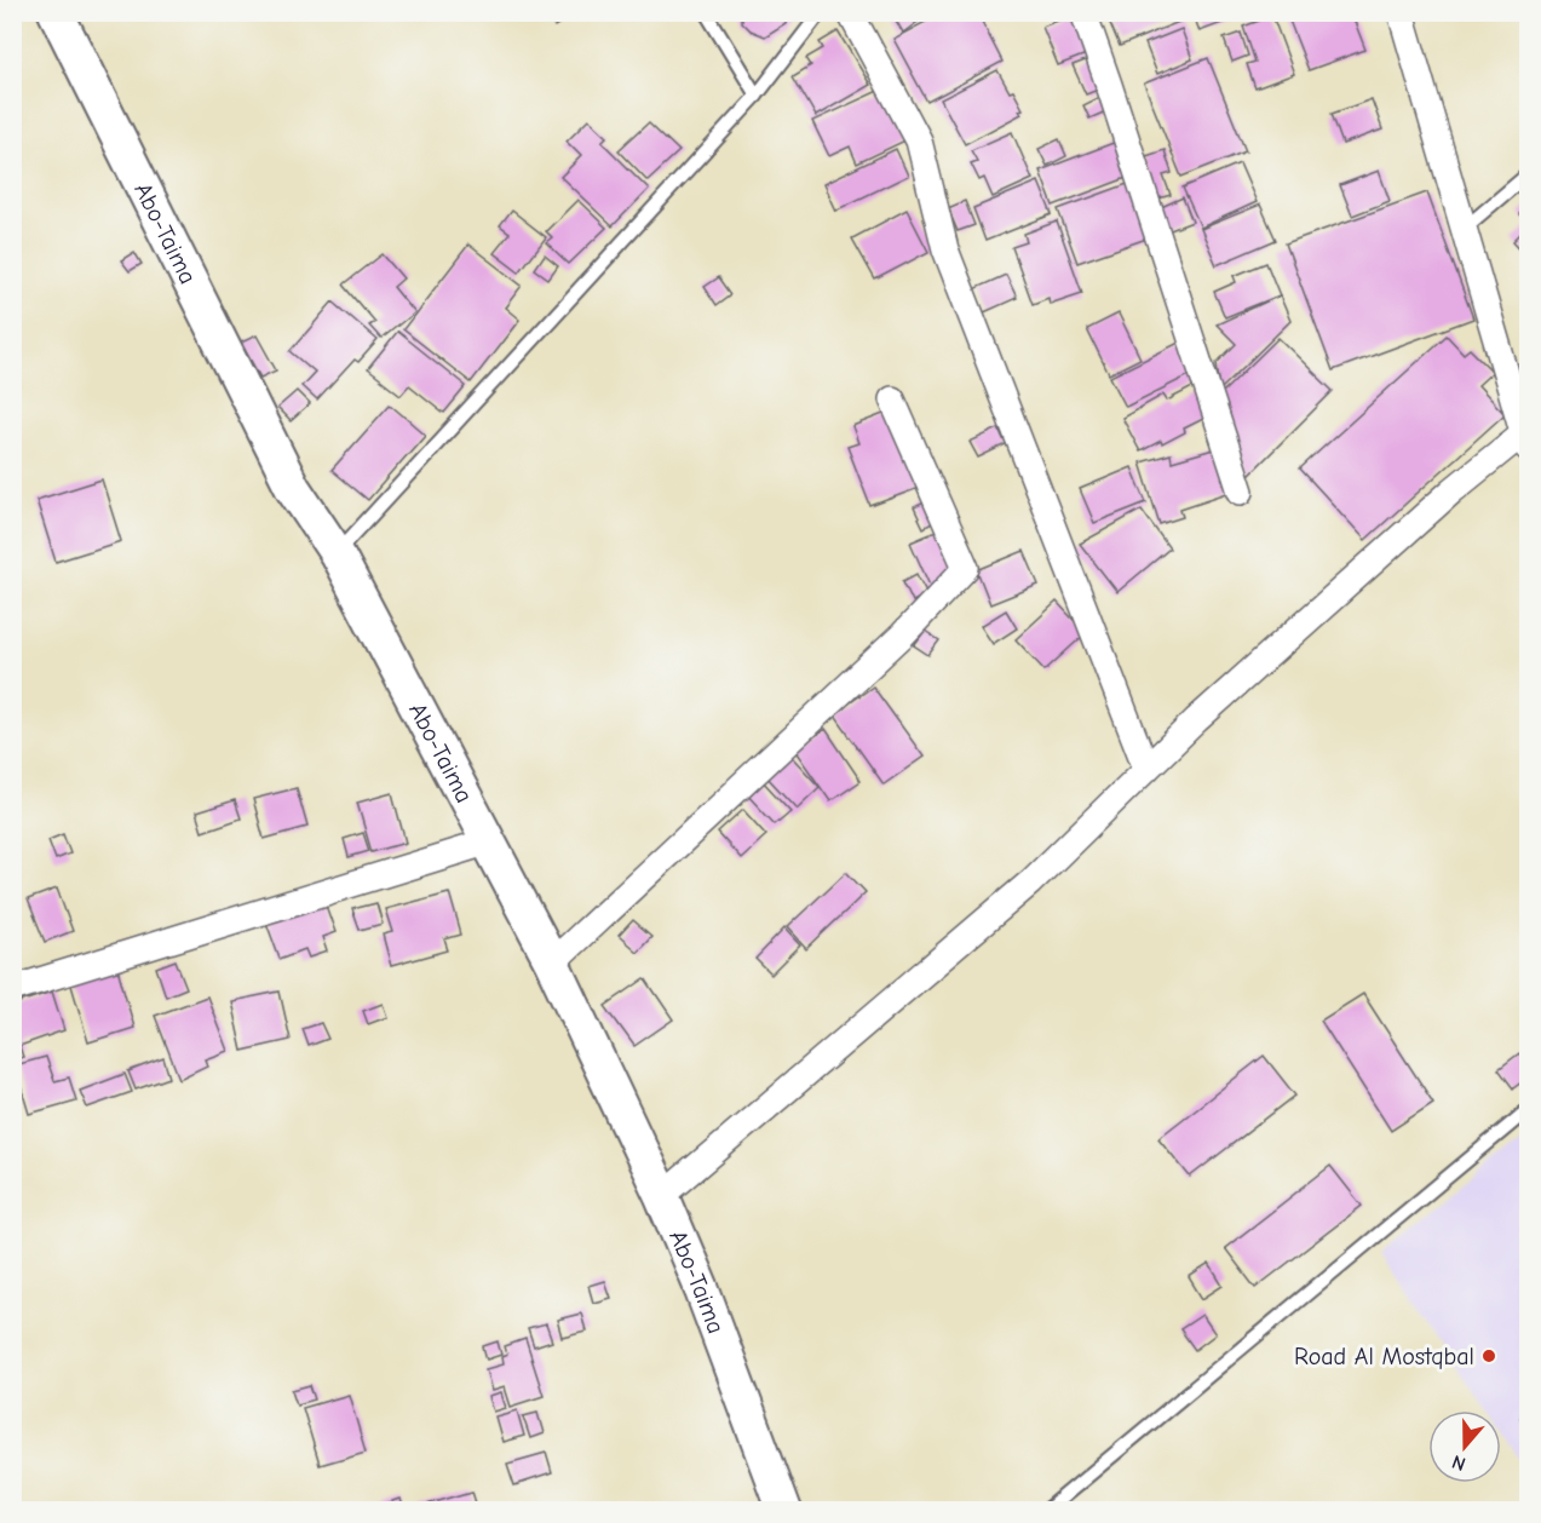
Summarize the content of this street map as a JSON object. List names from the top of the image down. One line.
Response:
{"streets":{"street":["Abo-Taima"]},"places":["Road Al Mostqbal"],"north":"bottom"}
